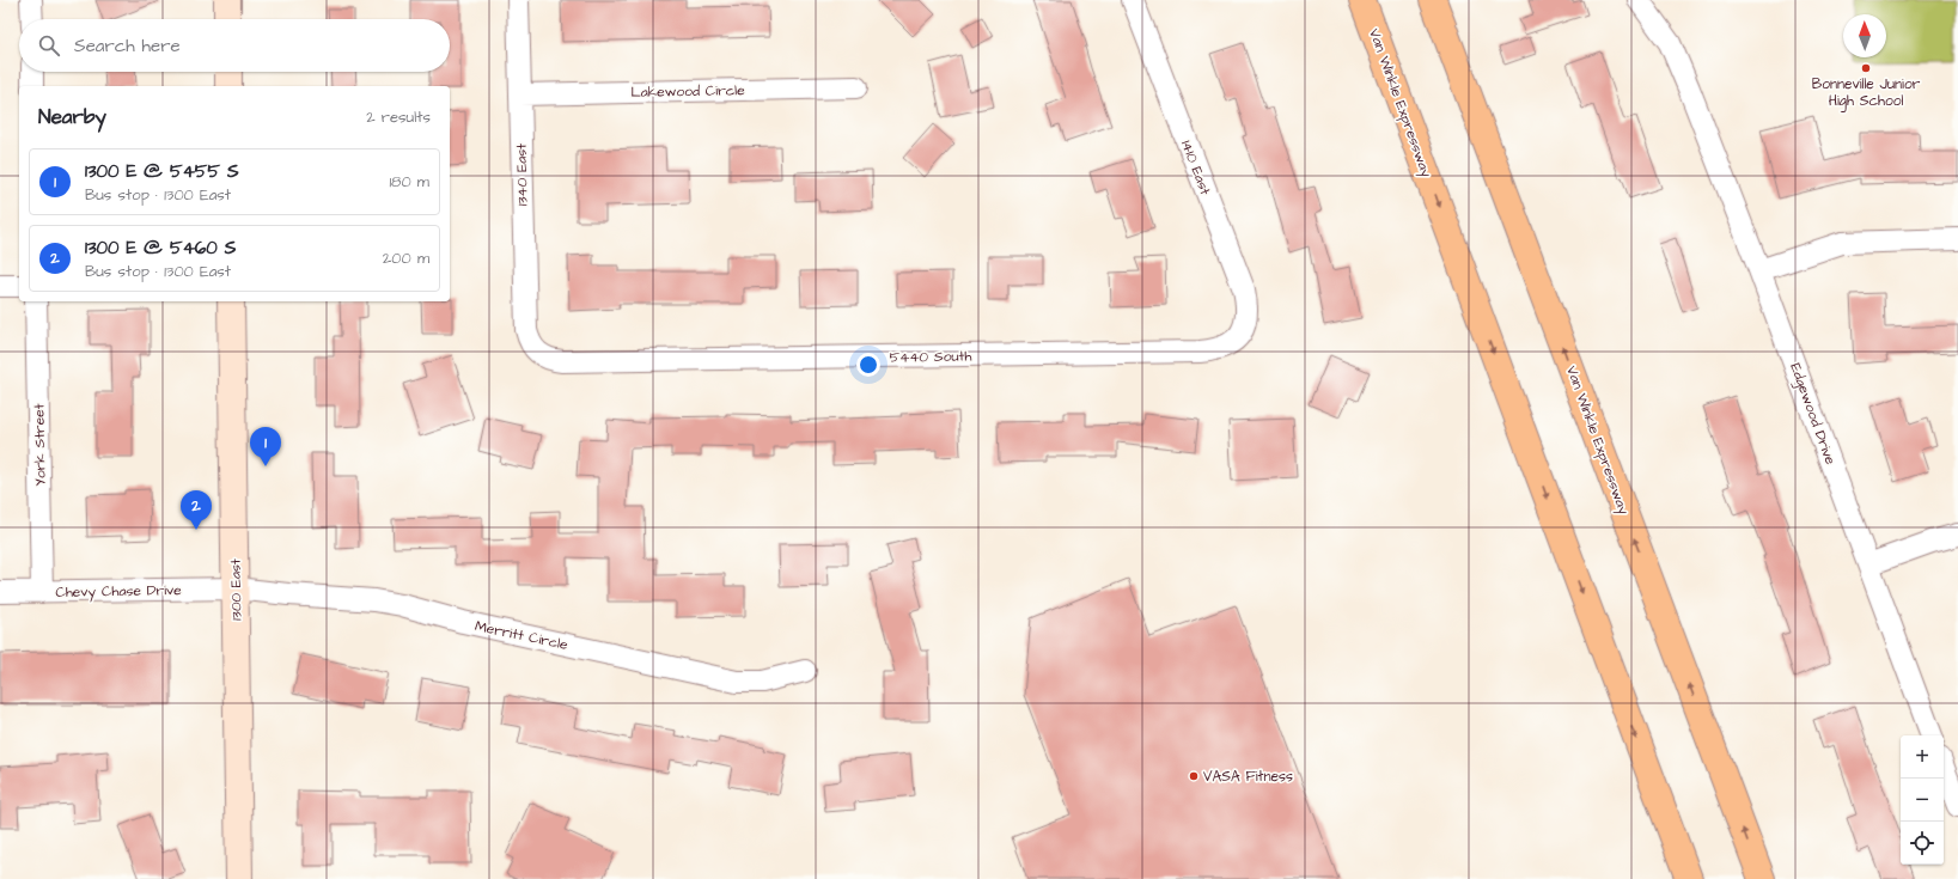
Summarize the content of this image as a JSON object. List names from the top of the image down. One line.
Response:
{"streets":{"main road":["Van Winkle Expressway","1300 East"],"street":["Lakewood Circle","1410 East","1340 East","5440 South","Edgewood Drive","York Street","Chevy Chase Drive","Merritt Circle"]},"crossings":[["Lakewood Circle","1340 East"],["1410 East","5440 South"],["1340 East","5440 South"],["York Street","Chevy Chase Drive"],["1300 East","Chevy Chase Drive"],["1300 East","Merritt Circle"],["Chevy Chase Drive","Merritt Circle"]],"places":["Bonneville Junior High School","VASA Fitness"],"north":"top","page":{"search":"Search here","heading":["Nearby","2 results"],"list":[{"mark":"1","name":"1300 E @ 5455 S","note":"Bus stop · 1300 East","value":"180 m"},{"mark":"2","name":"1300 E @ 5460 S","note":"Bus stop · 1300 East","value":"200 m"}],"pins":["1","2"],"map_buttons":["+","−"]}}
